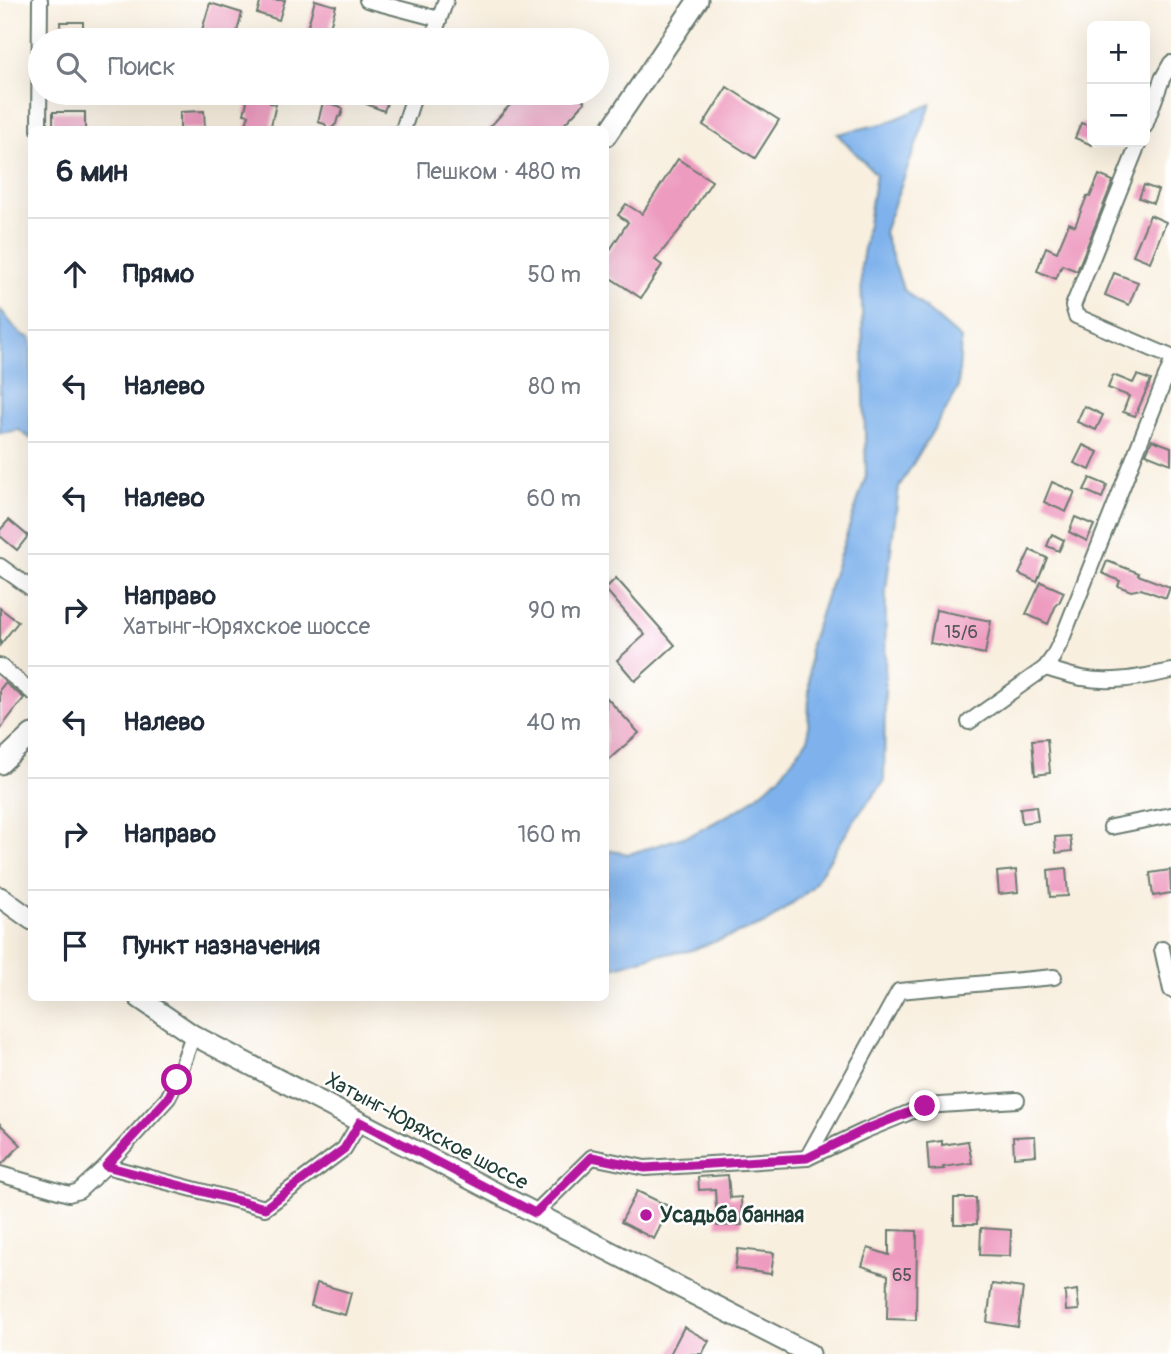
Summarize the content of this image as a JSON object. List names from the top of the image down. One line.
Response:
{"streets":{"main road":["Хатынг-Юряхское шоссе"]},"places":["Усадьба банная"],"house_numbers":["15/6","65"],"page":{"map_buttons":["+","−"],"search":"Поиск","heading":["6 мин","Пешком · 480 m"],"list":[["Прямо","50 m"],["Налево","80 m"],["Налево","60 m"],["Направо","Хатынг-Юряхское шоссе","90 m"],["Налево","40 m"],["Направо","160 m"],"Пункт назначения"]}}
